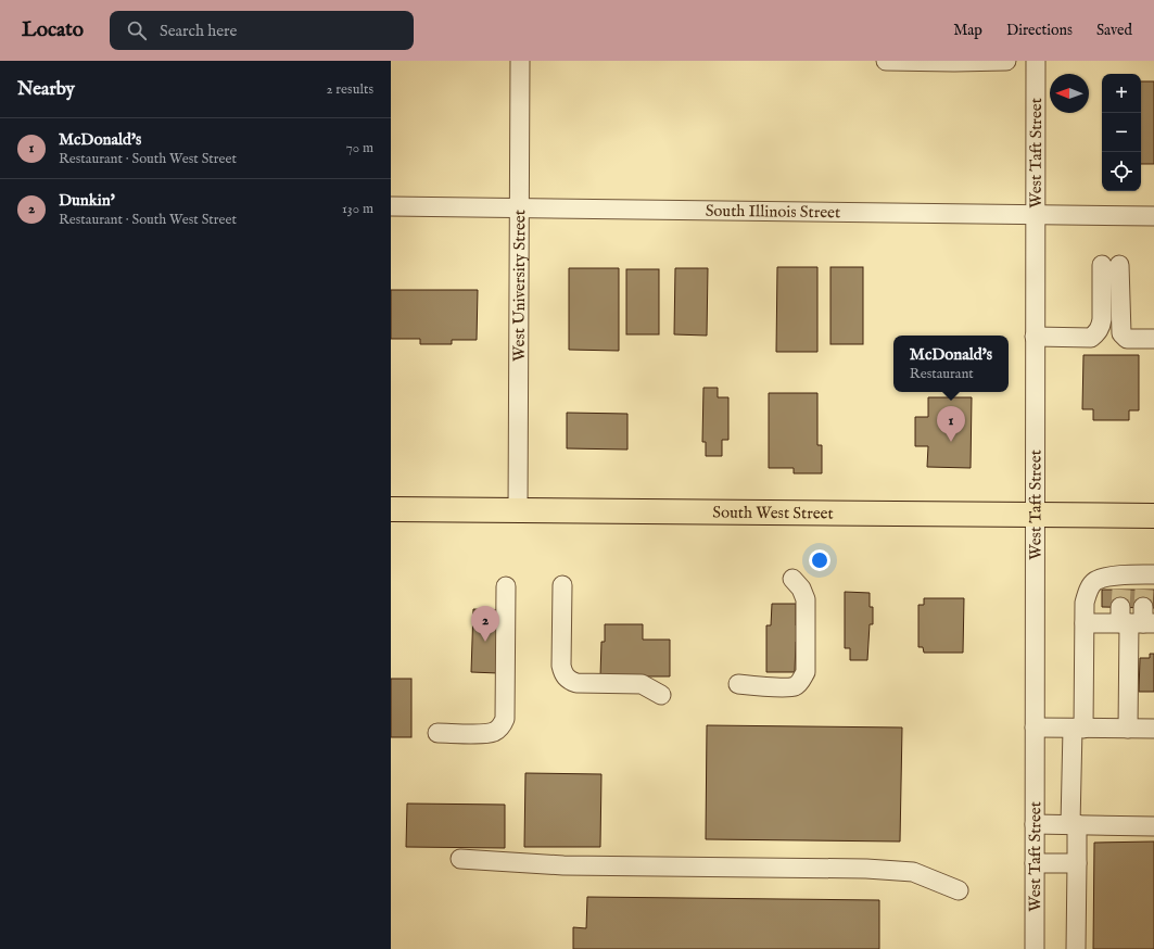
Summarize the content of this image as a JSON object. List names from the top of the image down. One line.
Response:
{"streets":{"main road":["South West Street"],"street":["West Taft Street","South Illinois Street","West University Street"]},"crossings":[["West Taft Street","South Illinois Street"],["West Taft Street","South West Street"],["South Illinois Street","West University Street"],["West University Street","South West Street"]],"north":"left","page":{"header":"Locato","search":"Search here","nav":["Map","Directions","Saved"],"heading":["Nearby","2 results"],"map_buttons":["+","−"],"list":[{"mark":"1","name":"McDonald's","note":"Restaurant · South West Street","value":"70 m"},{"mark":"2","name":"Dunkin'","note":"Restaurant · South West Street","value":"130 m"}],"popup":["McDonald's","Restaurant"],"pins":["1","2"]}}
